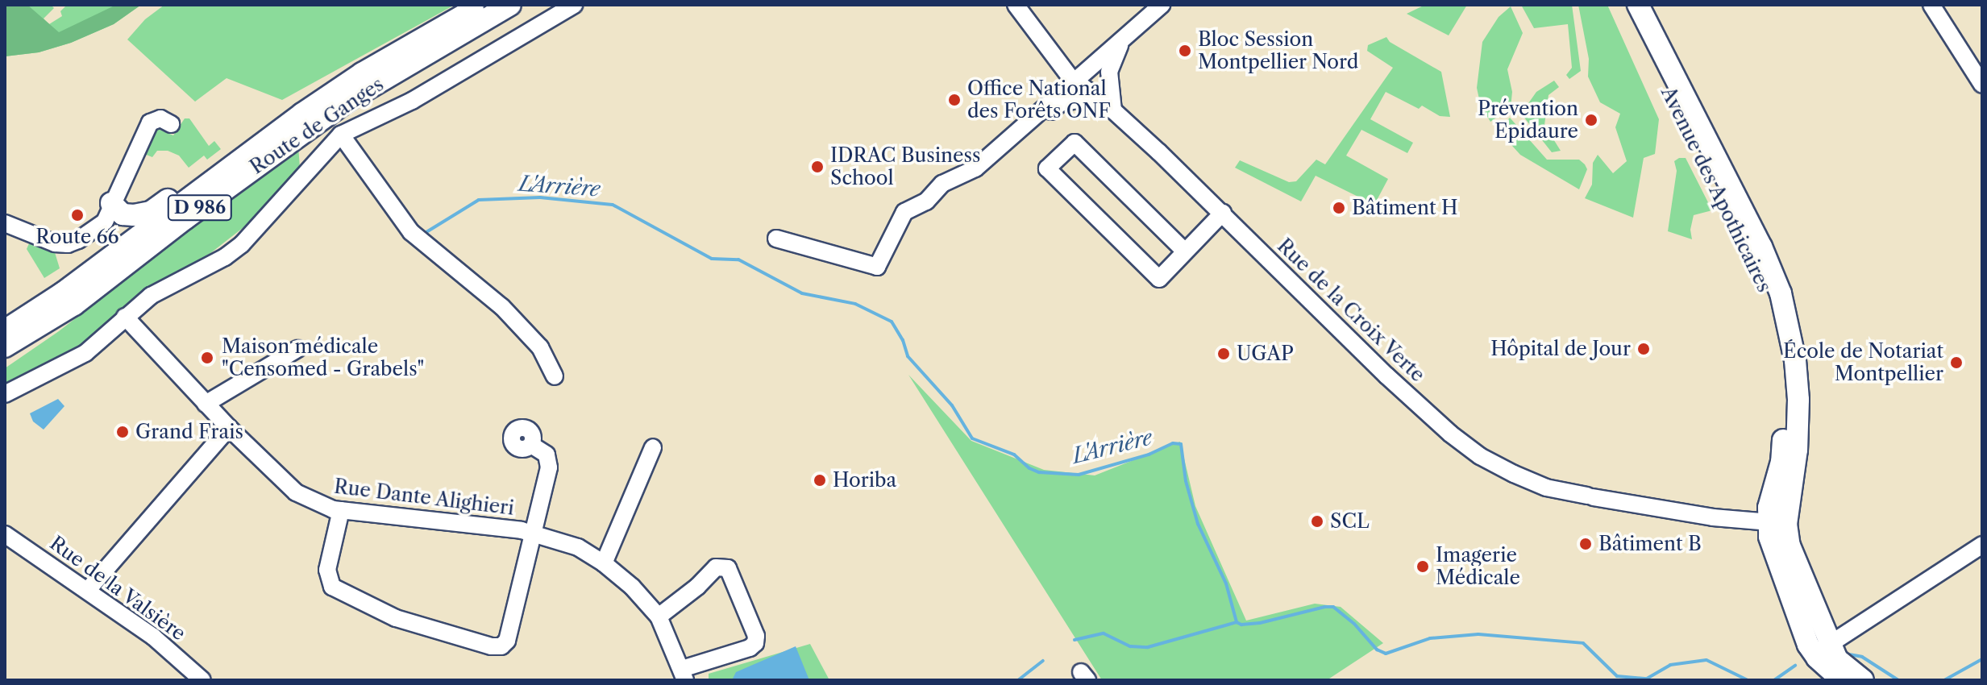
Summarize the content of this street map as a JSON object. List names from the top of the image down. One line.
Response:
{"streets":{"main road":["Route de Ganges","Avenue des Apothicaires","D 986"],"street":["Rue de la Croix Verte","Rue Dante Alighieri","Rue de la Valsière"]},"crossings":[["Avenue des Apothicaires","Rue de la Croix Verte"]],"water":["L'Arrière"],"places":["Bloc Session Montpellier Nord","Office National des Forêts ONF","Prévention Epidaure","IDRAC Business School","Bâtiment H","Route 66","Hôpital de Jour","UGAP","Maison médicale \"Censomed - Grabels\"","École de Notariat Montpellier","Grand Frais","Horiba","SCL","Bâtiment B","Imagerie Médicale"]}
